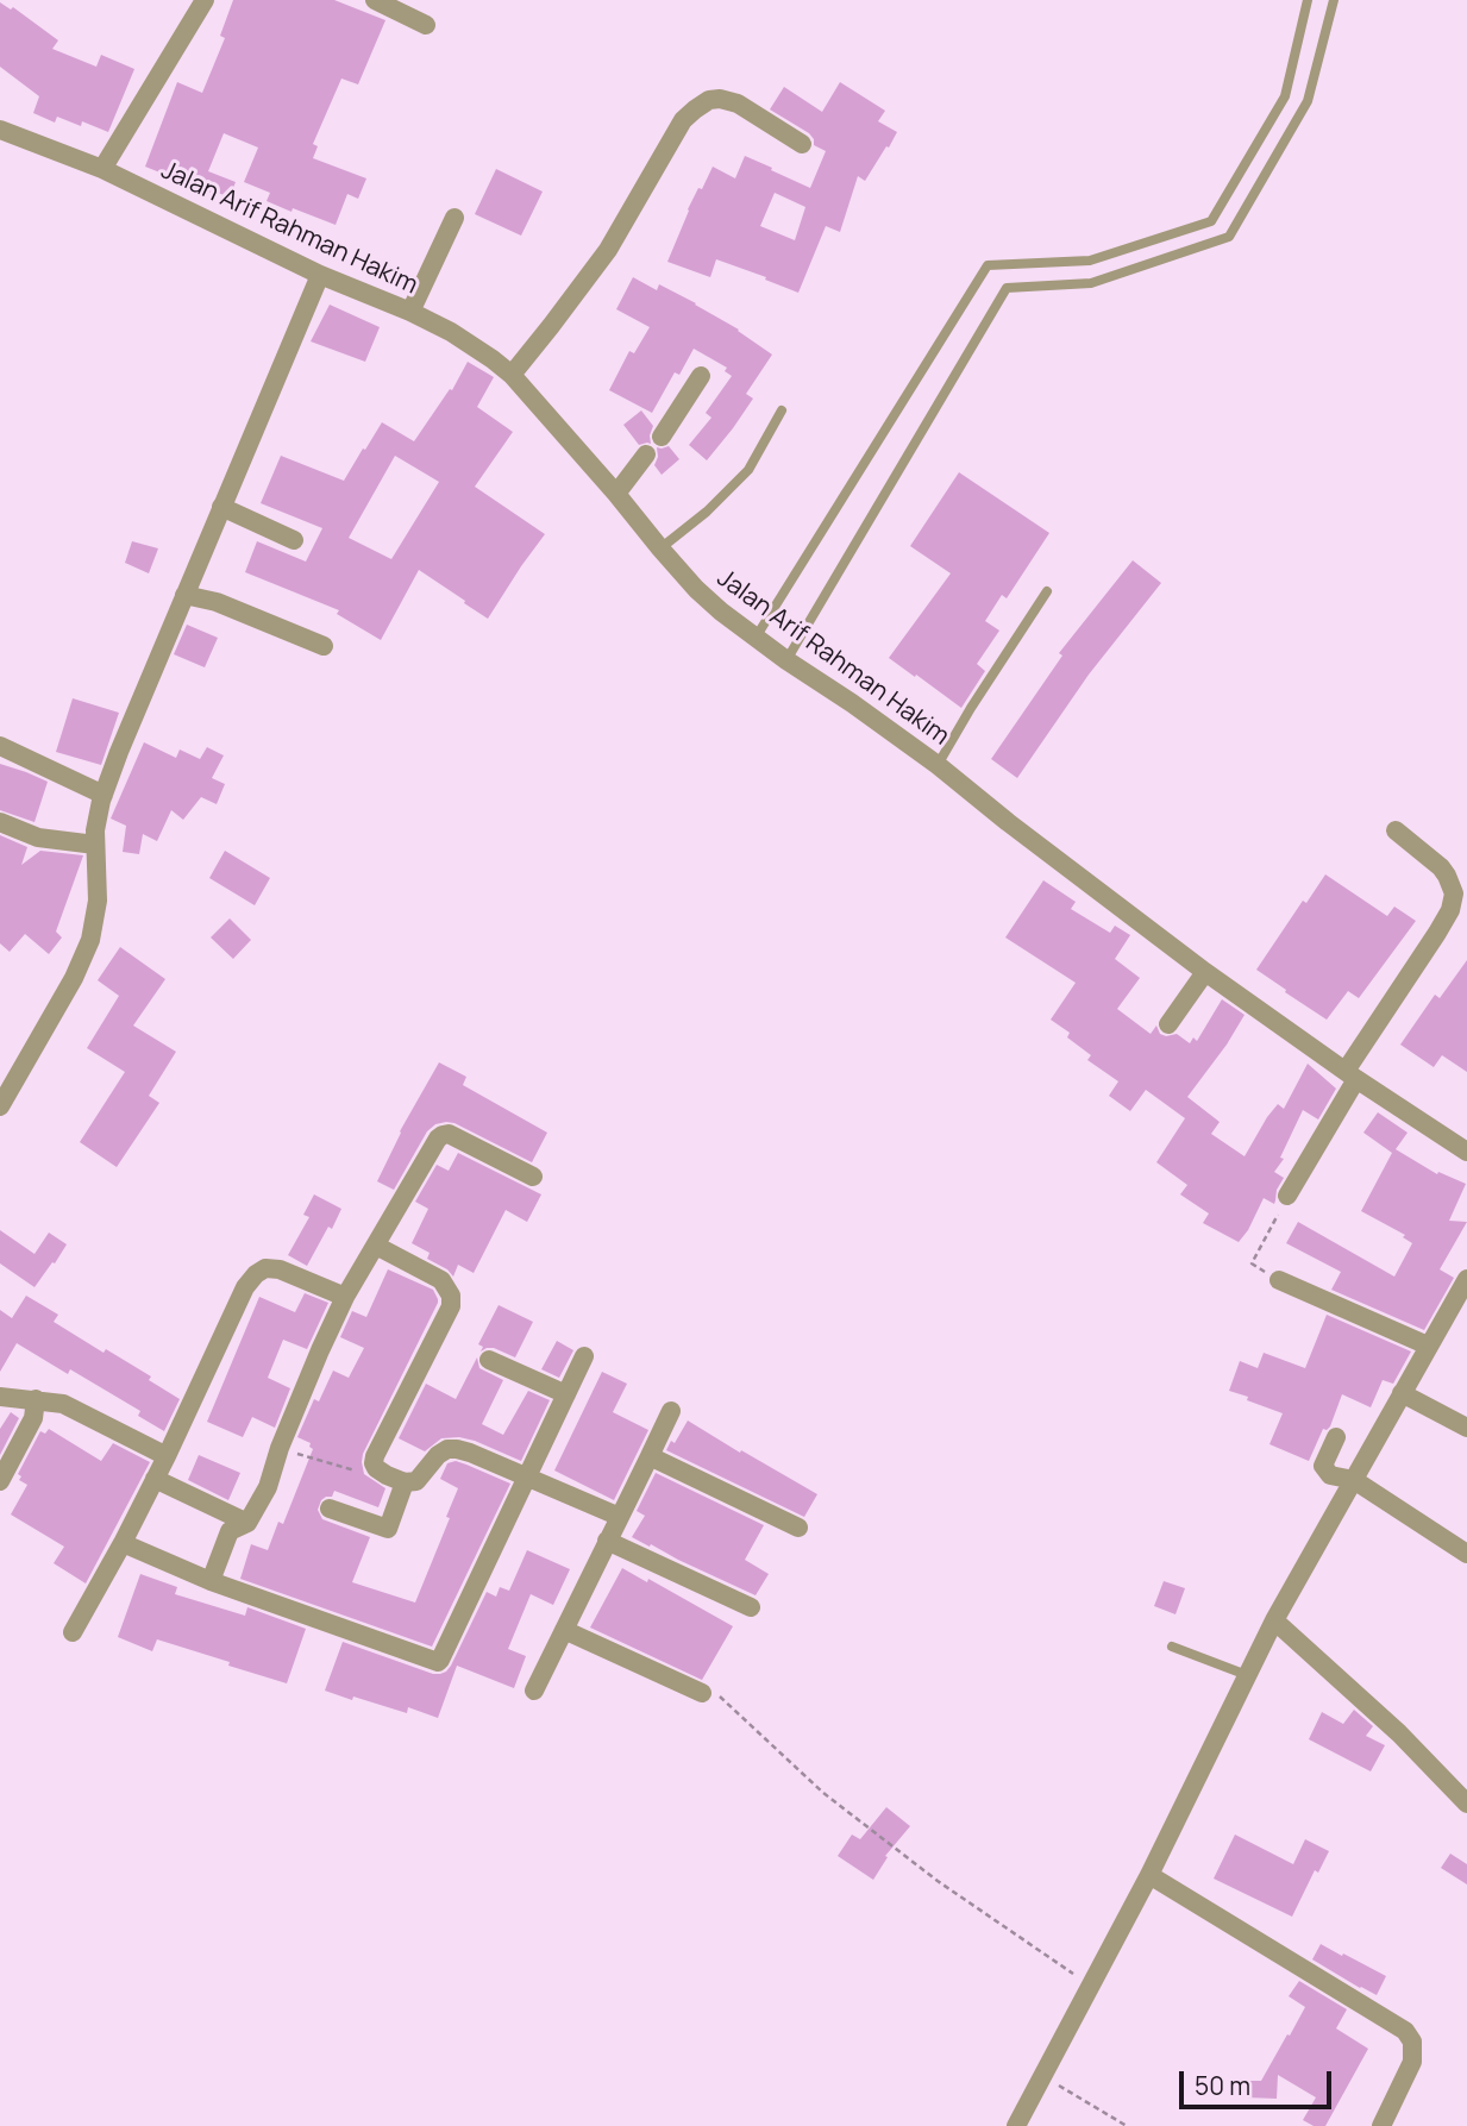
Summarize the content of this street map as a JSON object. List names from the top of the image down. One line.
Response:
{"streets":{"street":["Jalan Arif Rahman Hakim"]},"scale_bar":"50 m"}
